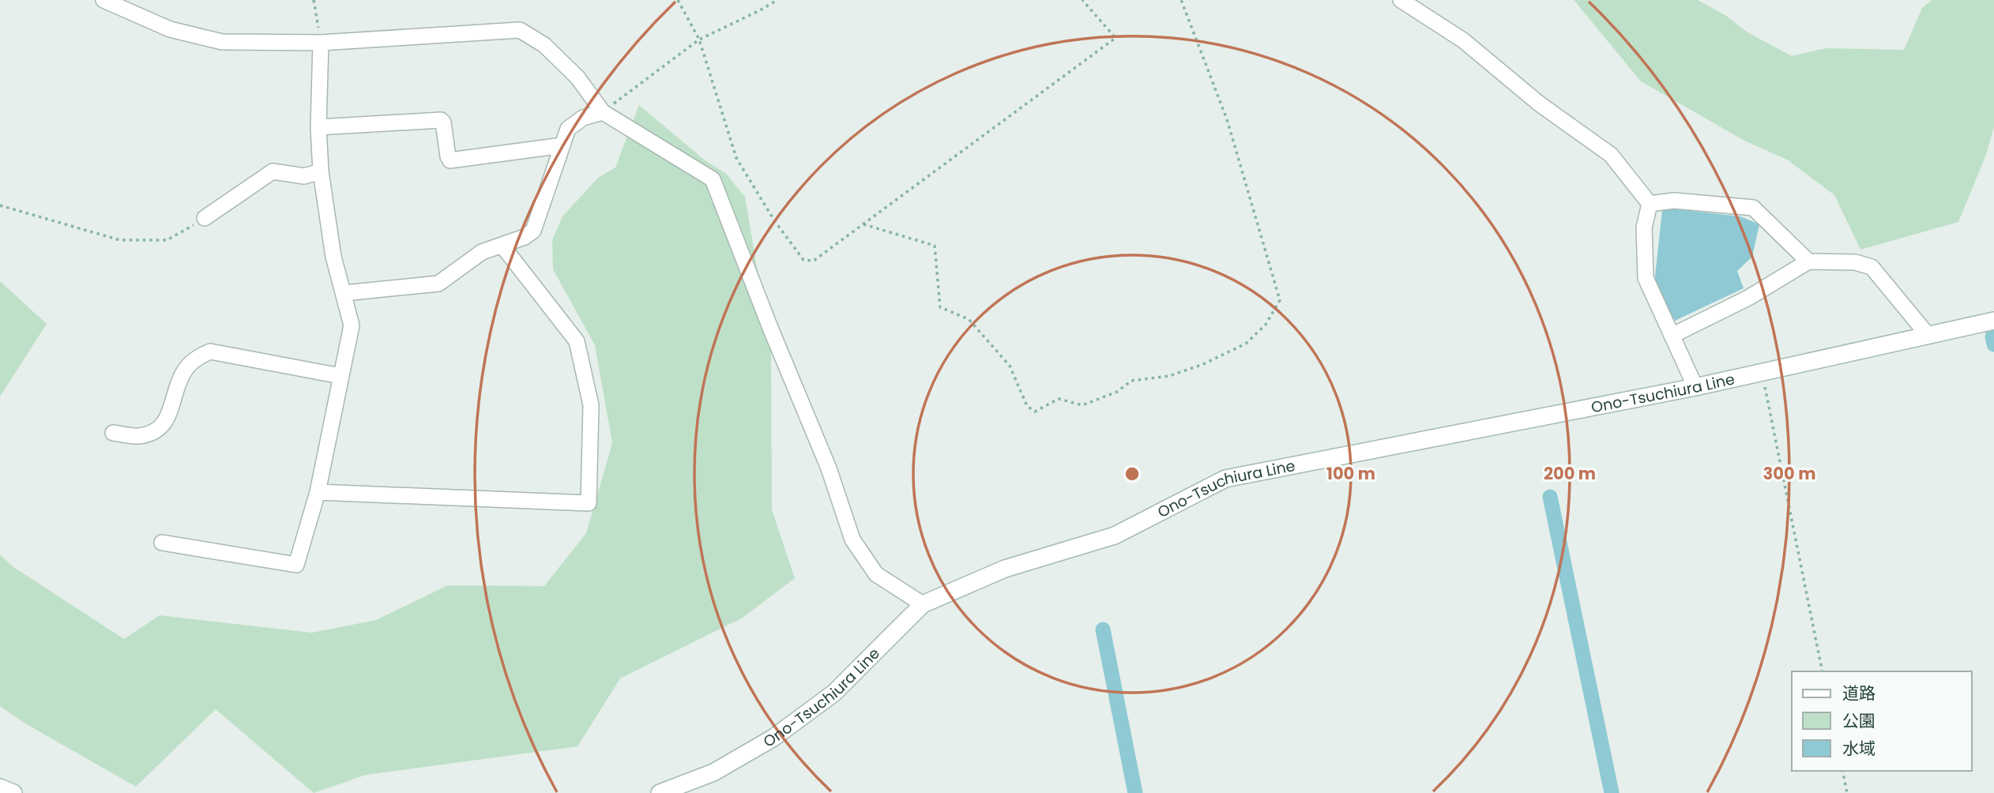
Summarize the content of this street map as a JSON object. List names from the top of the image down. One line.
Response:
{"streets":{"main road":["Ono-Tsuchiura Line"]},"legend":["道路","公園","水域"],"rings":["100 m","200 m","300 m"]}
